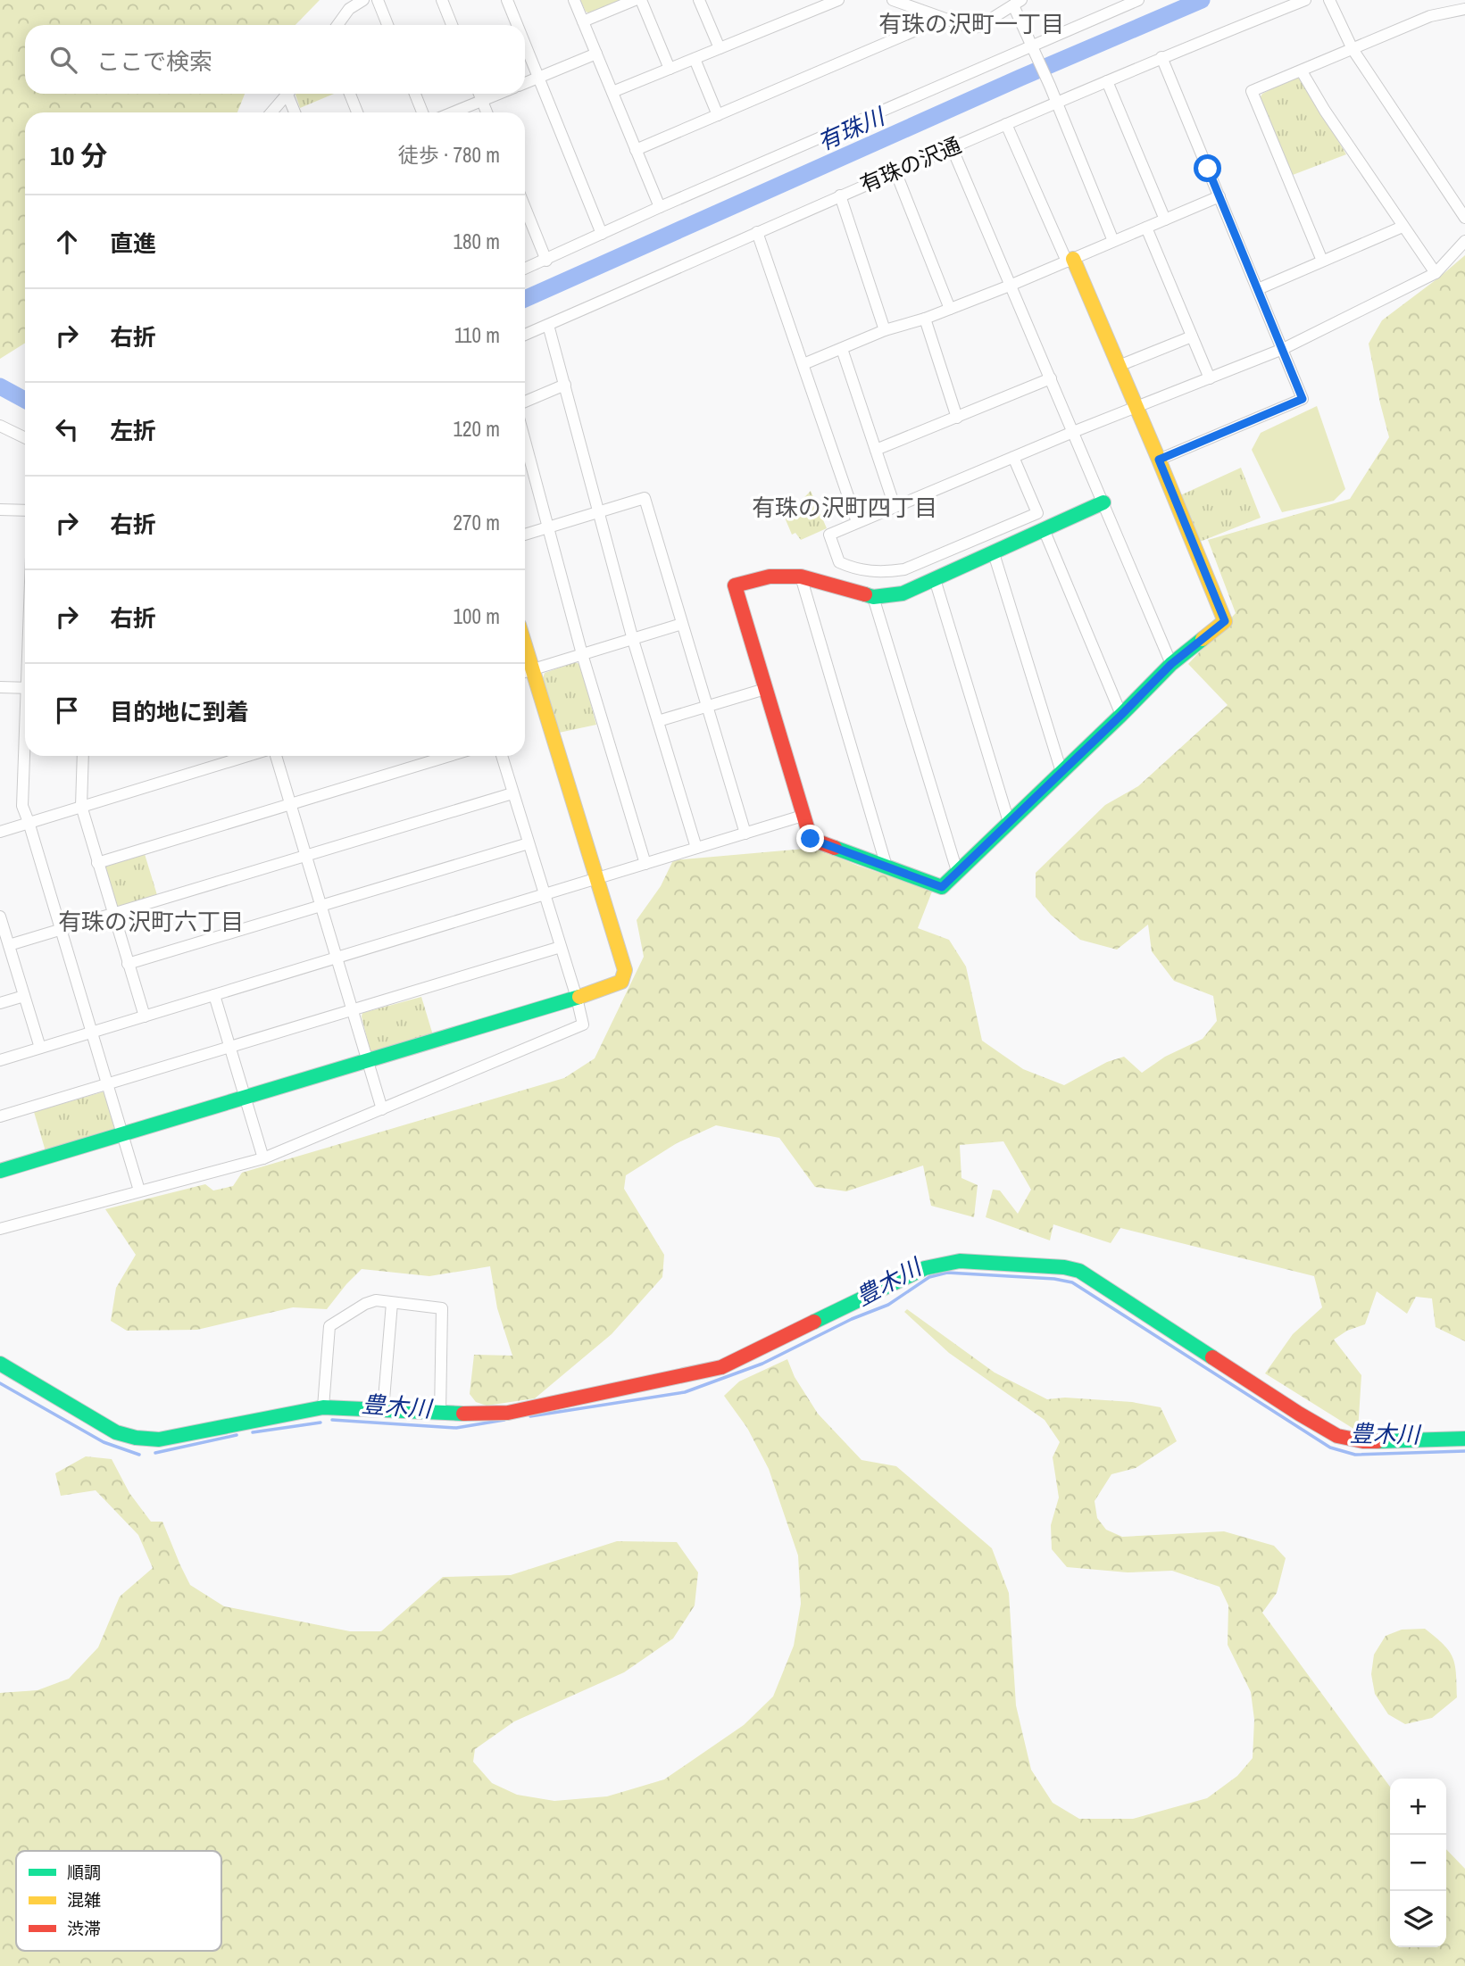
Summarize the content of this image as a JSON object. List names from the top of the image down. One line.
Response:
{"streets":{"street":["有珠の沢通"]},"districts":["有珠の沢町一丁目","有珠の沢町四丁目","有珠の沢町六丁目"],"water":["有珠川","豊木川"],"legend":["順調","混雑","渋滞"],"page":{"search":"ここで検索","heading":["10 分","徒歩 · 780 m"],"list":[["直進","180 m"],["右折","110 m"],["左折","120 m"],["右折","270 m"],["右折","100 m"],"目的地に到着"],"map_buttons":["+","−"]}}
